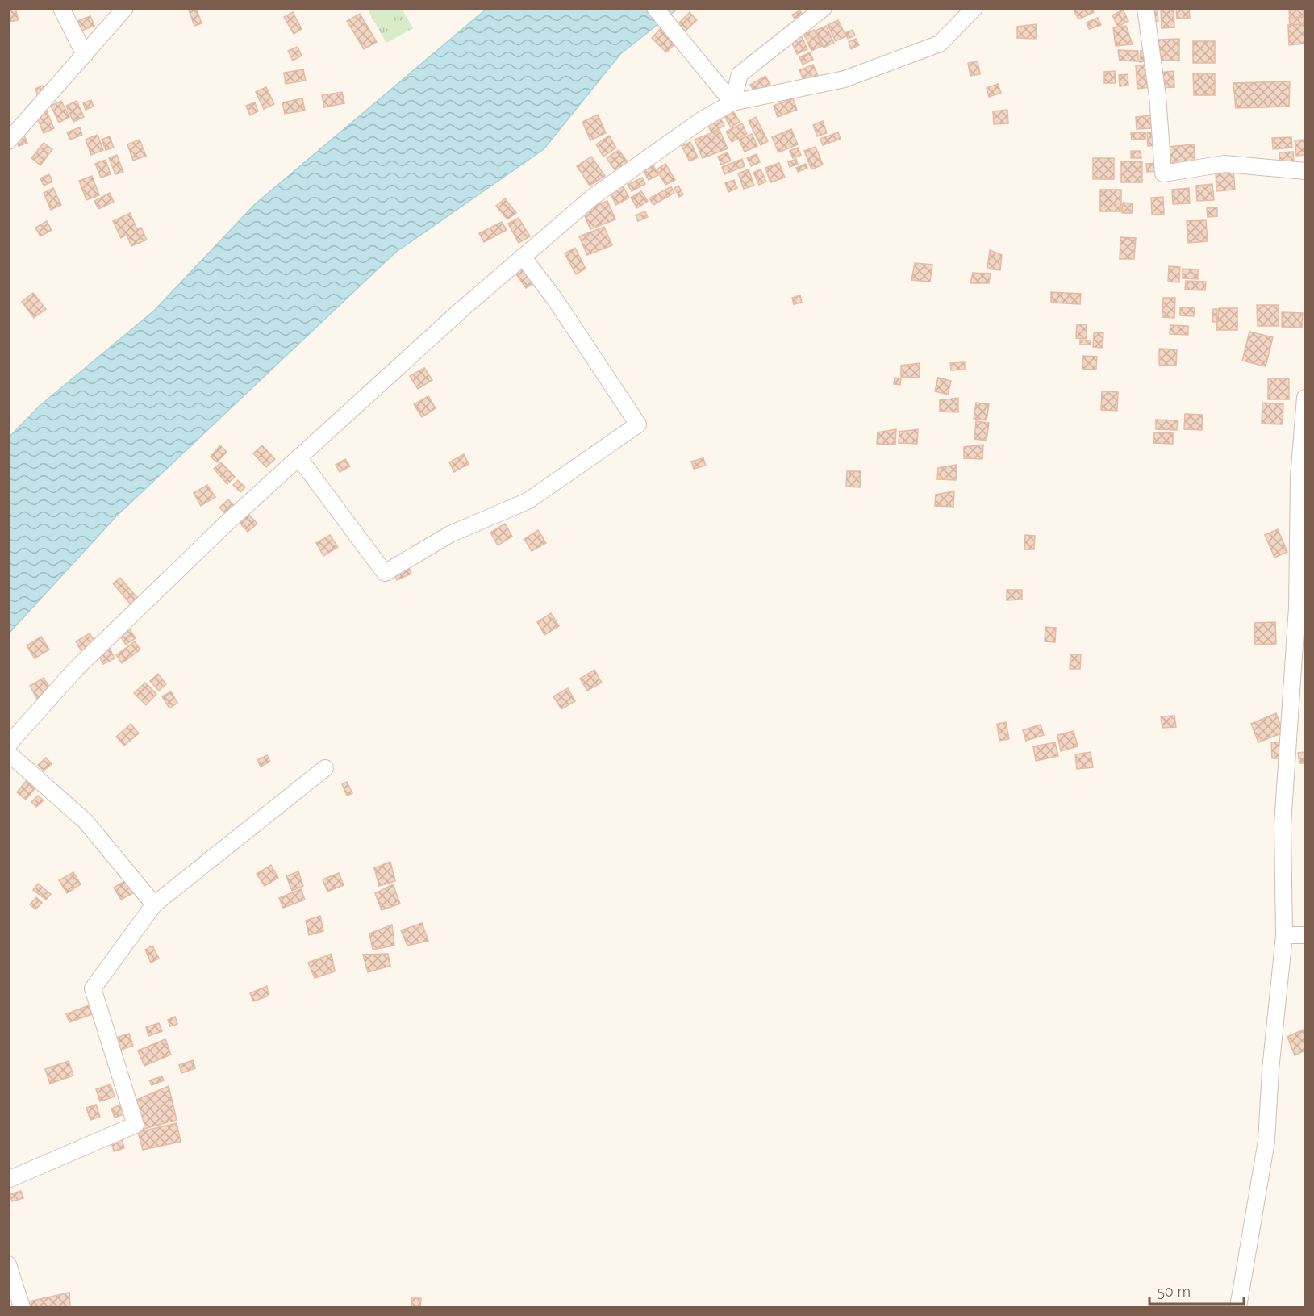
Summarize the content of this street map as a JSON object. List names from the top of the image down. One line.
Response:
{"scale_bar":"50 m"}
